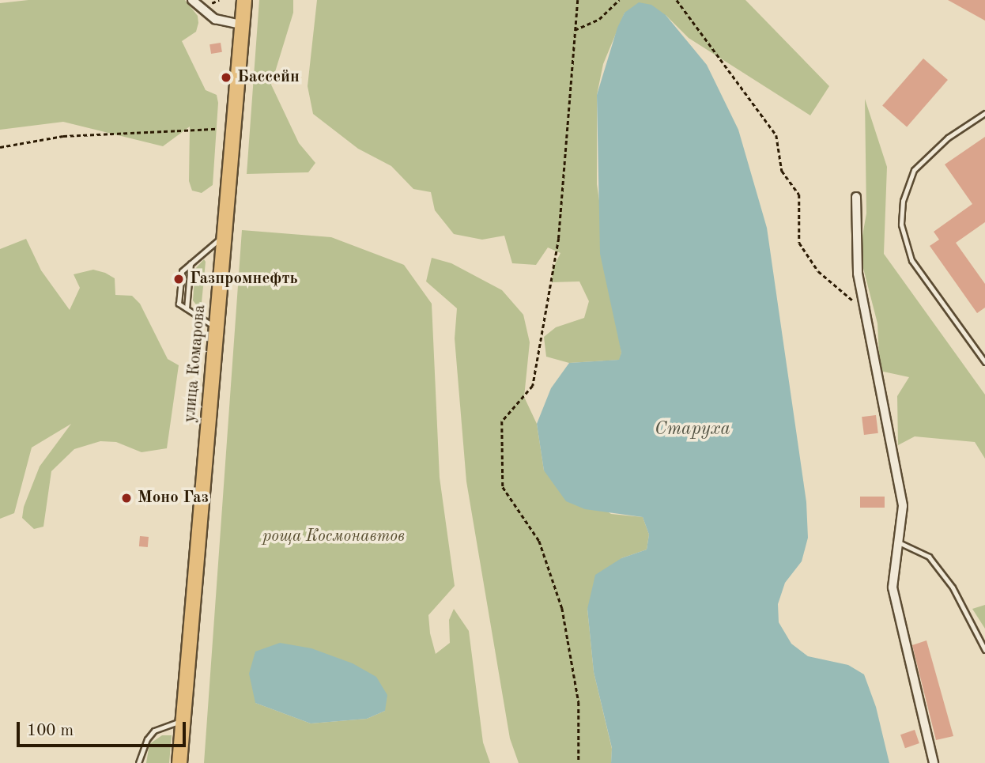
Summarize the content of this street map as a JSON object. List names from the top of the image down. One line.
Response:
{"streets":{"main road":["улица Комарова"]},"water":["Старуха"],"parks":["роща Космонавтов"],"places":["Бассейн","Газпромнефть","Моно Газ"],"scale_bar":"100 m"}
